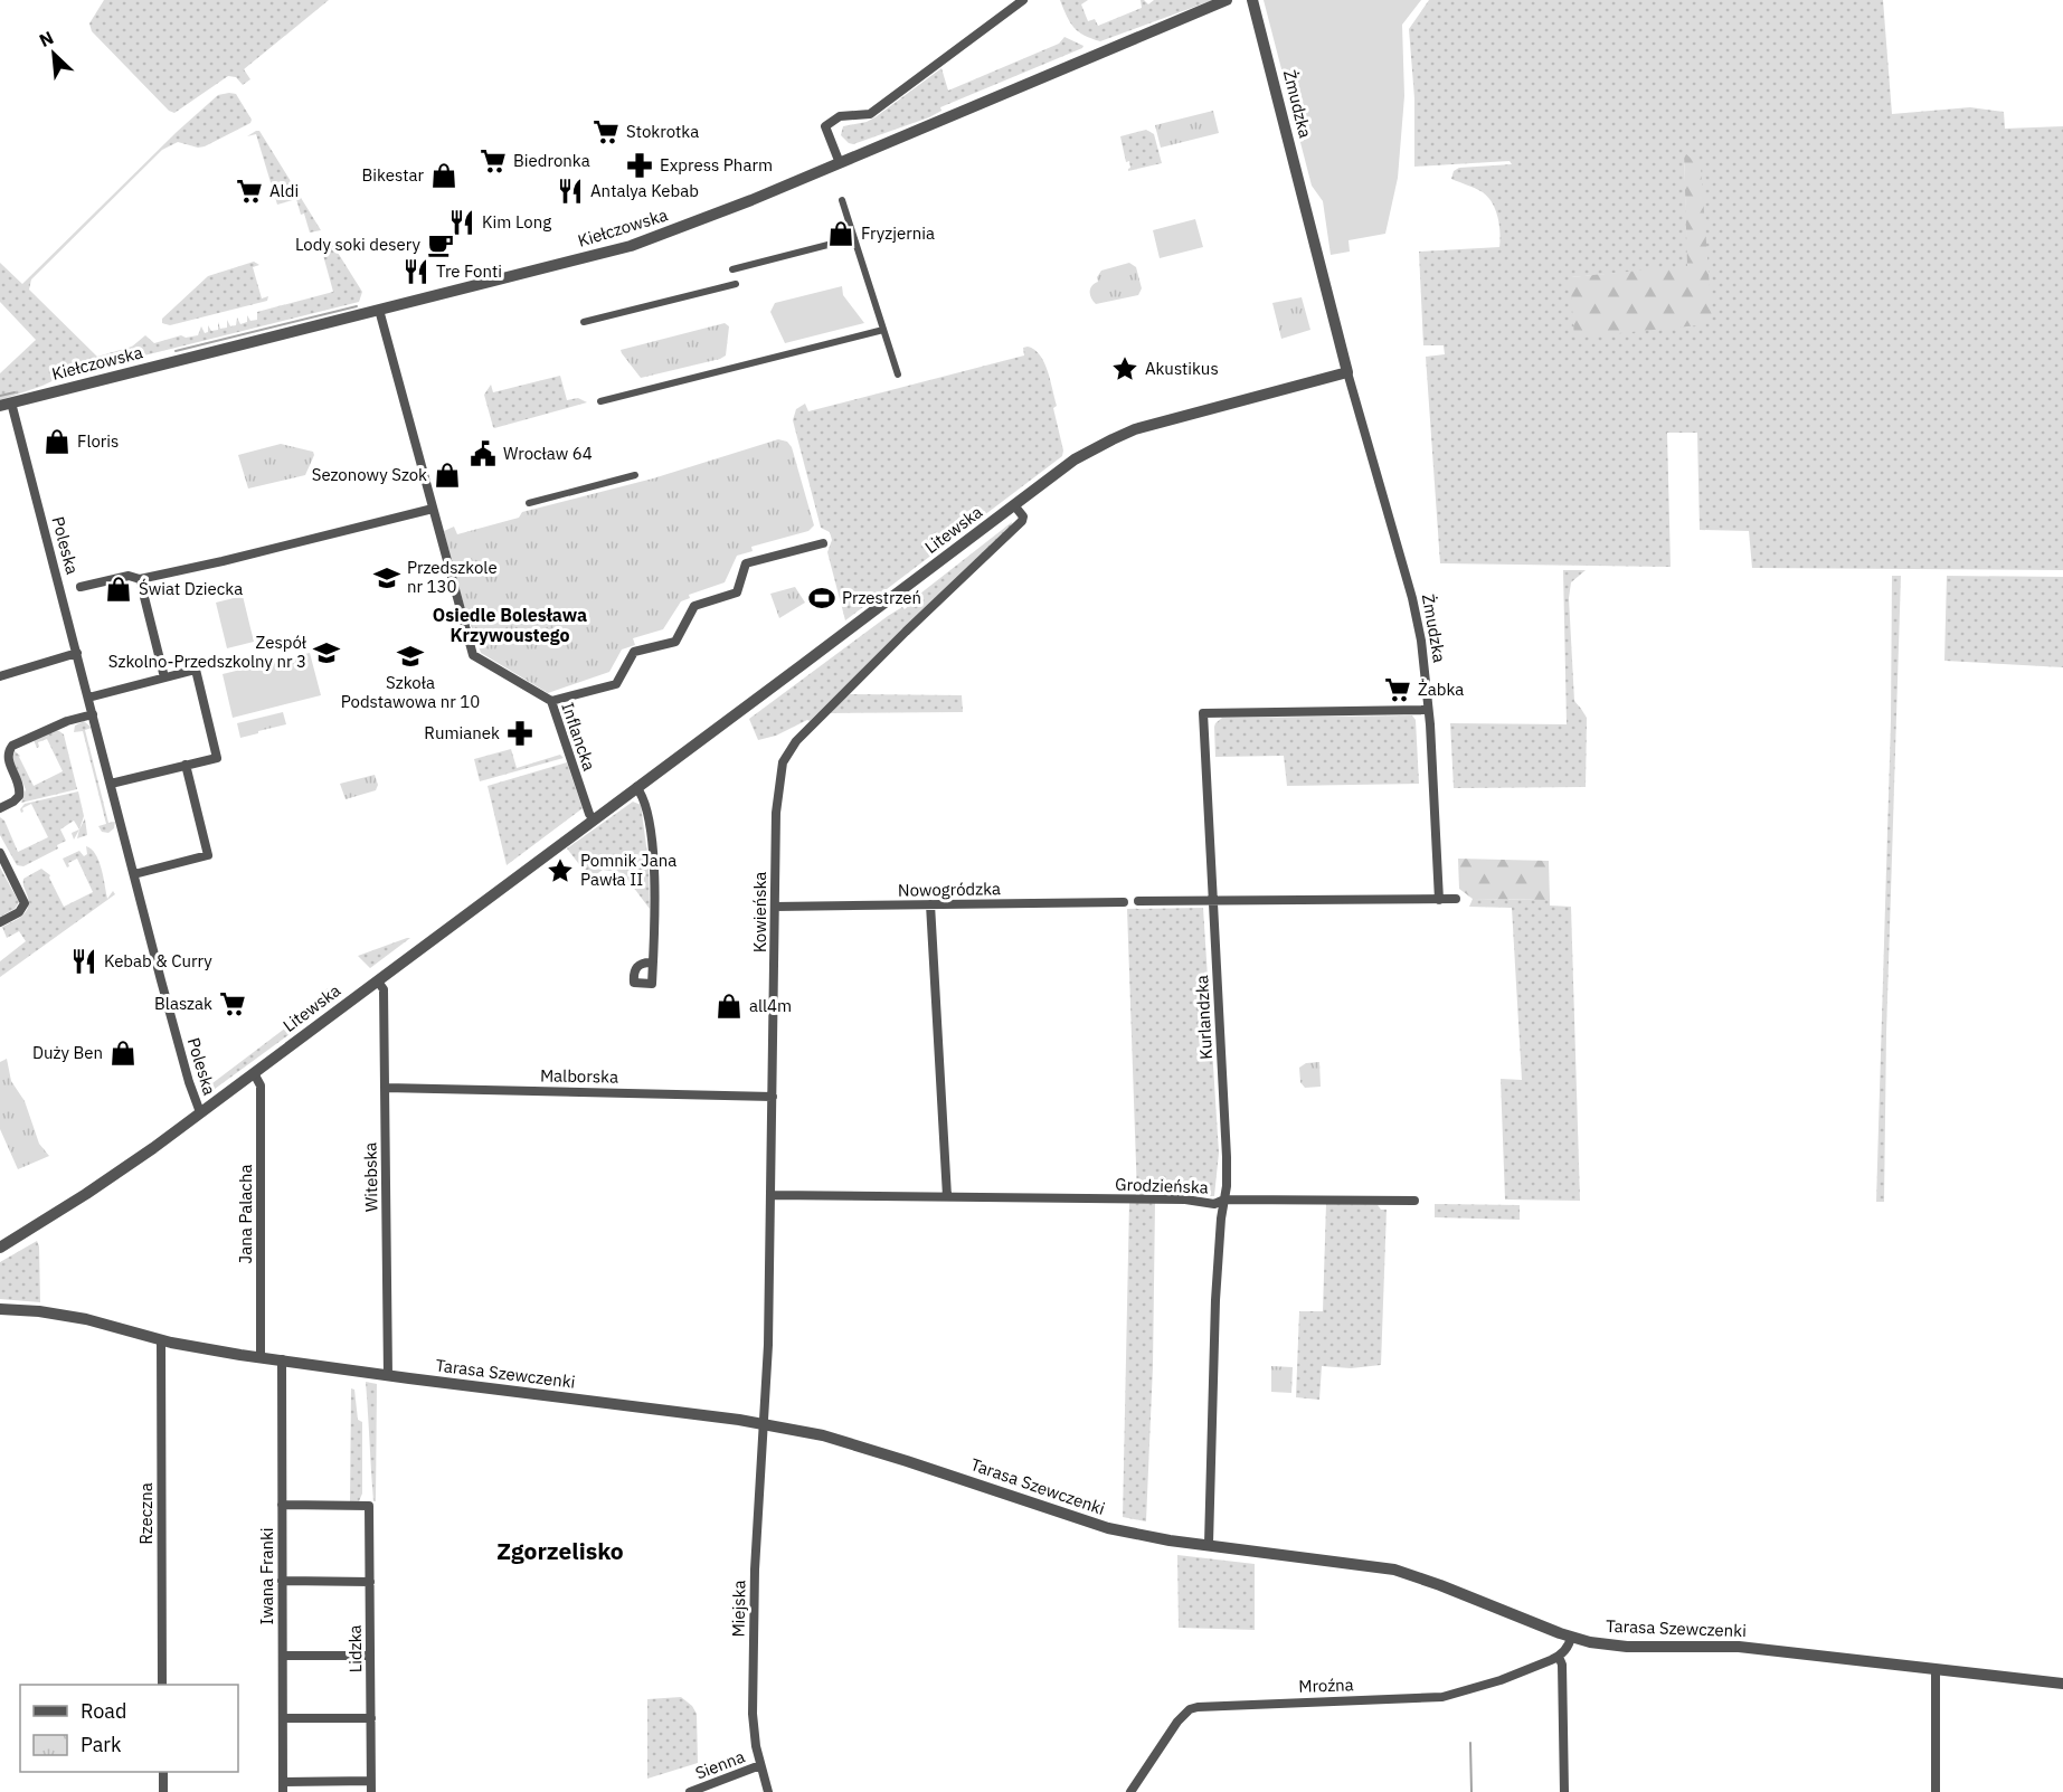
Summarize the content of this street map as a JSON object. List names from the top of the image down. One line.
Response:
{"streets":{"street":["Żmudzka","Kiełczowska","Litewska","Poleska","Inflancka","Nowogródzka","Kowieńska","Kurlandzka","Malborska","Witebska","Grodzieńska","Jana Palacha","Tarasa Szewczenki","Rzeczna","Iwana Franki","Miejska","Lidzka","Mroźna","Sienna"]},"crossings":[["Żmudzka","Litewska"],["Żmudzka","Kurlandzka"],["Kiełczowska","Poleska"],["Kiełczowska","Inflancka"],["Litewska","Poleska"],["Litewska","Inflancka"],["Litewska","Kowieńska"],["Litewska","Witebska"],["Litewska","Jana Palacha"],["Poleska","Inflancka"],["Nowogródzka","Kowieńska"],["Kowieńska","Malborska"],["Kowieńska","Grodzieńska"],["Kowieńska","Tarasa Szewczenki"],["Kowieńska","Miejska"],["Kurlandzka","Grodzieńska"],["Kurlandzka","Tarasa Szewczenki"],["Malborska","Witebska"],["Witebska","Tarasa Szewczenki"],["Jana Palacha","Tarasa Szewczenki"],["Tarasa Szewczenki","Rzeczna"],["Tarasa Szewczenki","Iwana Franki"],["Tarasa Szewczenki","Miejska"],["Iwana Franki","Lidzka"],["Miejska","Sienna"]],"districts":["Osiedle Bolesława Krzywoustego","Zgorzelisko"],"places":{"supermarket":["Stokrotka","Biedronka","Aldi","Żabka","Blaszak"],"pharmacy":["Express Pharm","Rumianek"],"shop":["Bikestar","Fryzjernia","Floris","Sezonowy Szok","Świat Dziecka","all4m","Duży Ben"],"restaurant":["Antalya Kebab","Kim Long","Tre Fonti","Kebab & Curry"],"cafe":["Lody soki desery"],"place":["Akustikus","Pomnik Jana Pawła II"],"public building":["Wrocław 64"],"school or university":["Przedszkole nr 130","Zespół Szkolno-Przedszkolny nr 3","Szkoła Podstawowa nr 10"],"sports":["Przestrzeń"]},"legend":["Road","Park"],"north":"top left"}
